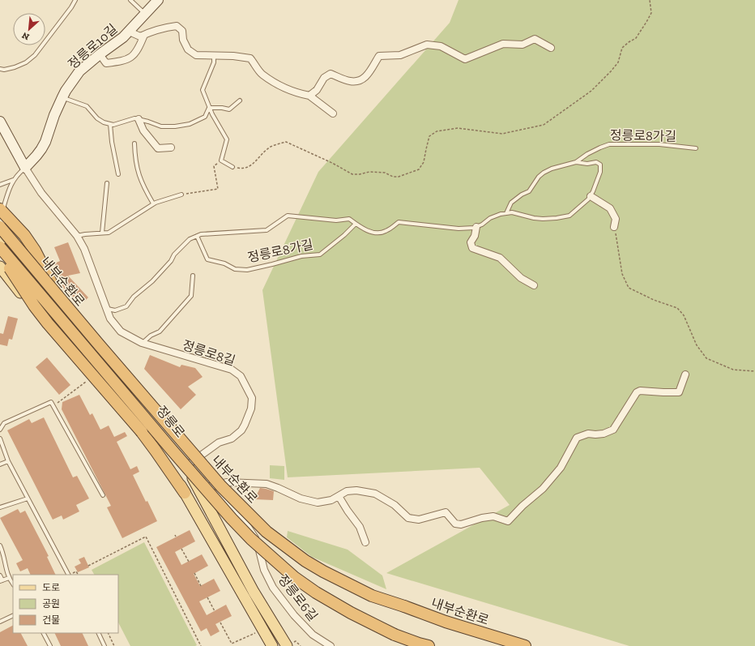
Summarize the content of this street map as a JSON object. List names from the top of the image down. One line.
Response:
{"streets":{"highway":["내부순환로"],"main road":["정릉로10길","정릉로"],"street":["정릉로8길","정릉로6길"],"lane":["정릉로8가길"]},"crossings":[["정릉로10길","정릉로8길"],["정릉로8가길","정릉로8길"],["정릉로8길","정릉로"],["정릉로8길","정릉로6길"],["정릉로","정릉로6길"]],"legend":["도로","공원","건물"],"north":"bottom left"}
